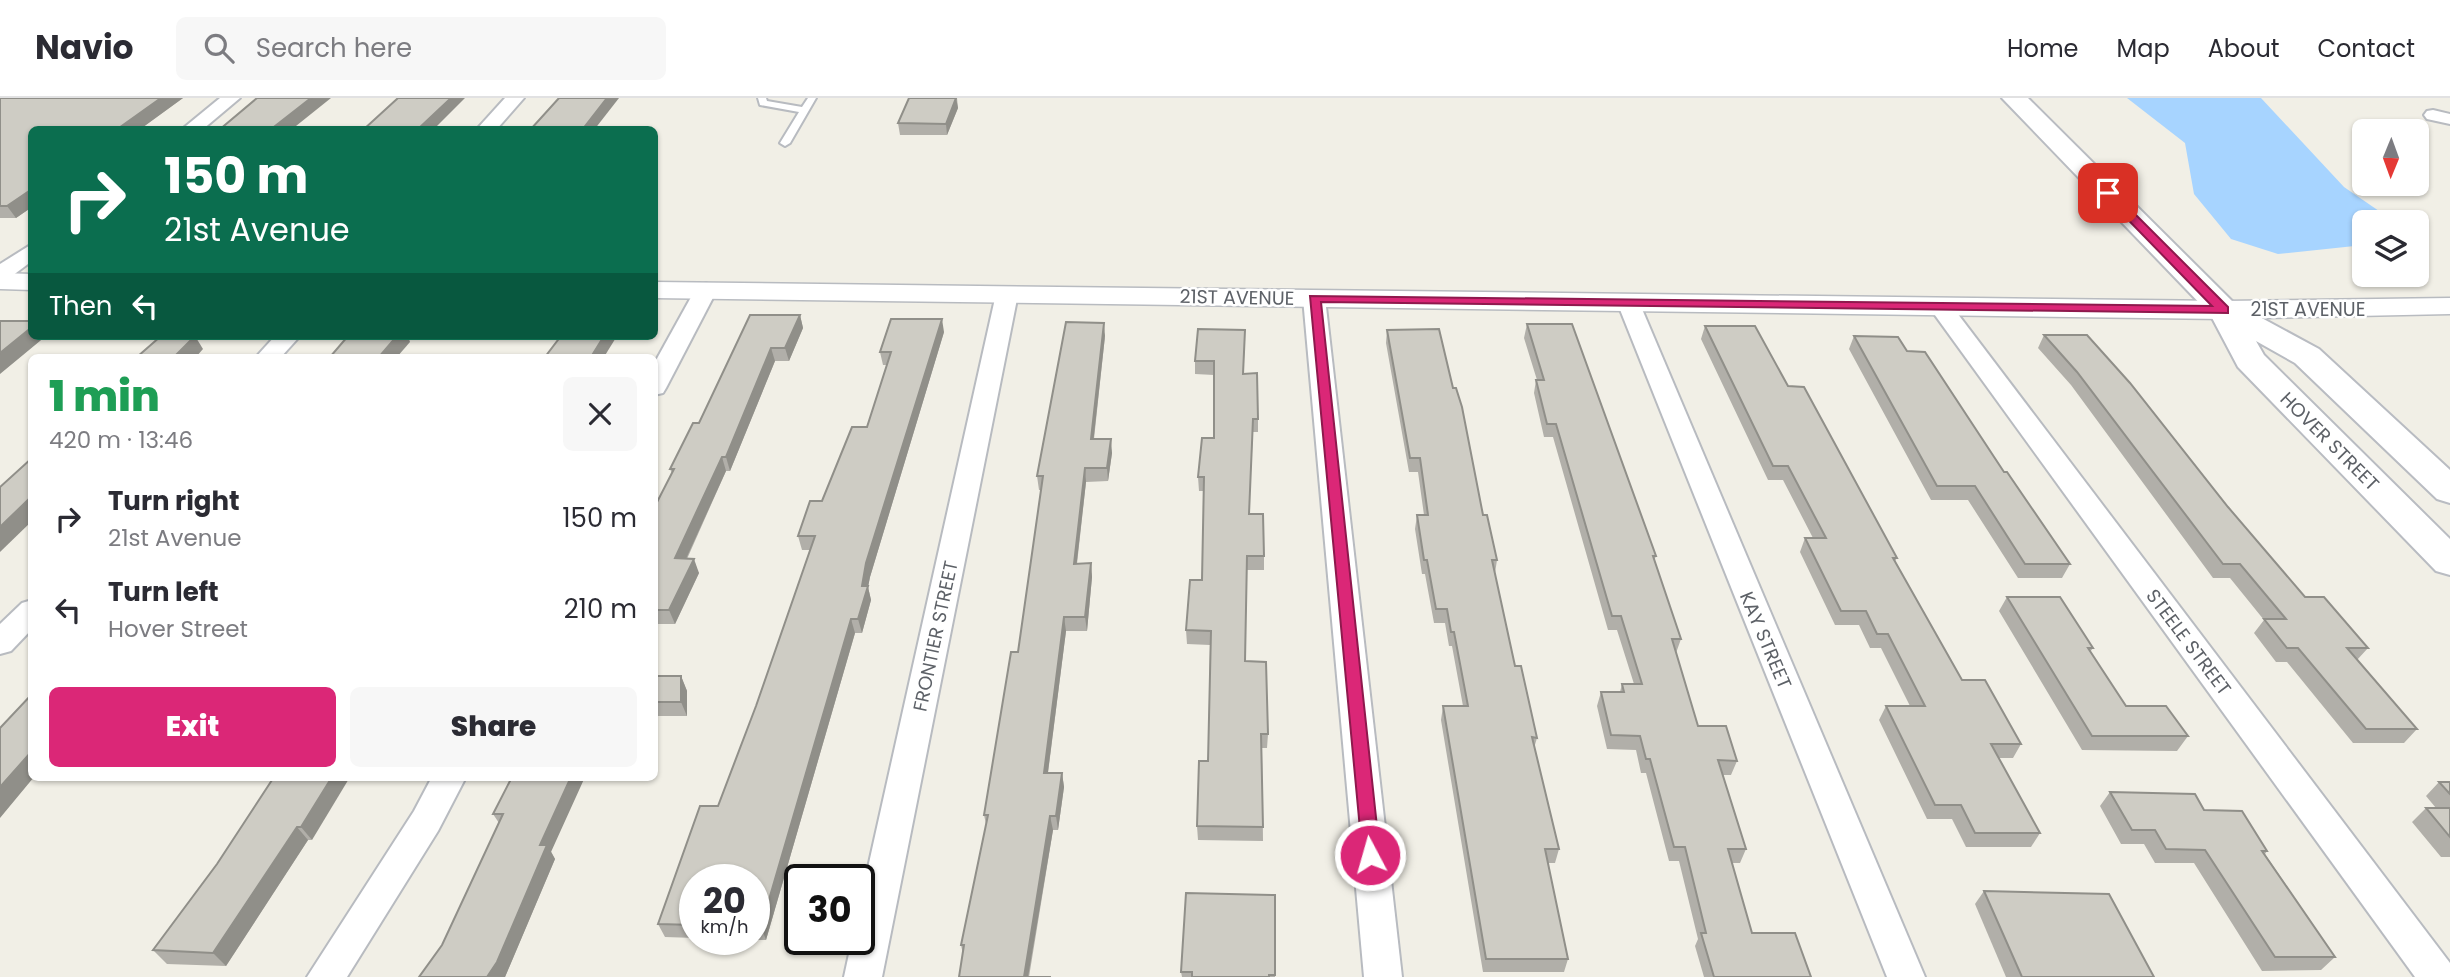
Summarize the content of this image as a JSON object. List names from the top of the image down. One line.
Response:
{"streets":{"main road":["HOVER STREET"],"street":["21ST AVENUE","FRONTIER STREET","KAY STREET","STEELE STREET"]},"crossings":[["21ST AVENUE","HOVER STREET"],["21ST AVENUE","FRONTIER STREET"],["21ST AVENUE","KAY STREET"],["21ST AVENUE","STEELE STREET"]],"north":"bottom","page":{"header":"Navio","search":"Search here","nav":["Home","Map","About","Contact"],"turn":["150 m","21st Avenue"],"then":"Then","heading":["1 min","420 m · 13:46"],"list":[{"name":"Turn right","note":"21st Avenue","value":"150 m"},{"name":"Turn left","note":"Hover Street","value":"210 m"}],"buttons":["Exit","Share"],"speed":"20 km/h","limit":"30"}}
